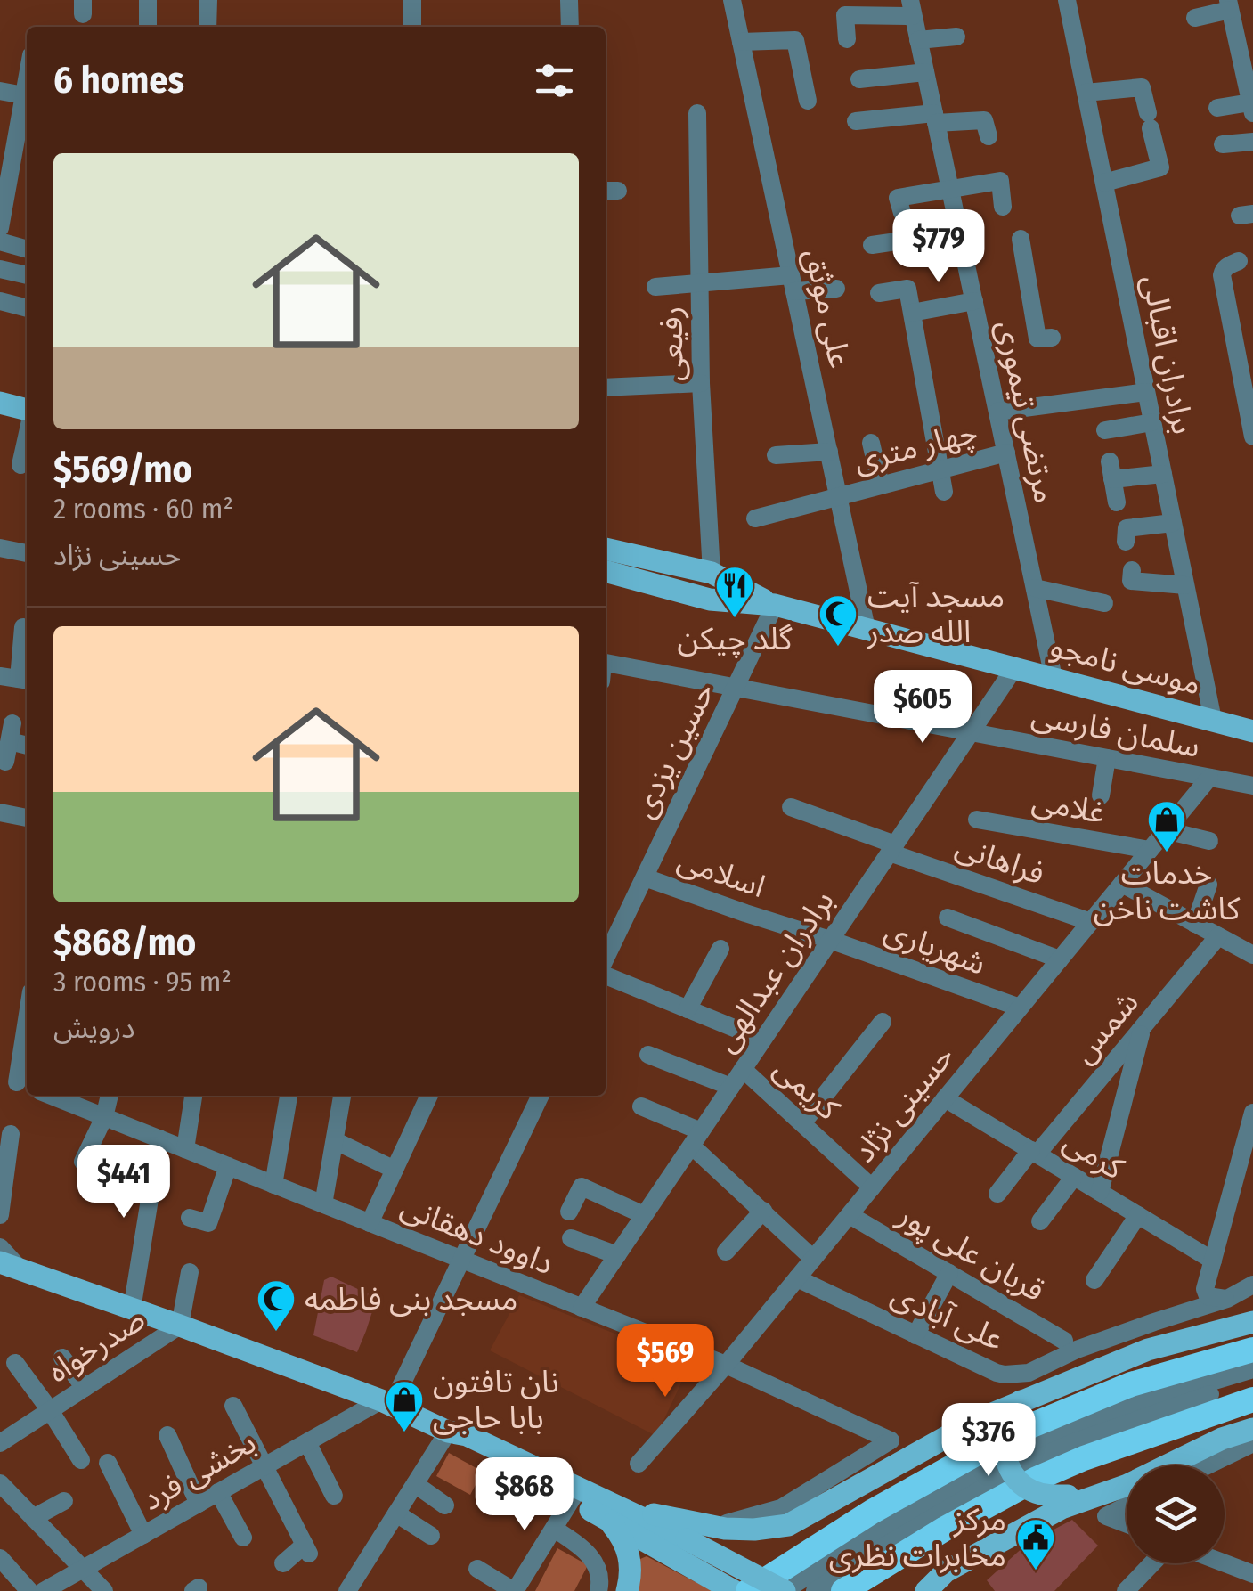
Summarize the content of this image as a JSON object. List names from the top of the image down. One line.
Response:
{"streets":{"main road":["موسی نامجو"],"street":["علی موثق","رفیعی","برادران اقبالی","مرتضی تیموری","چهار متری","سلمان فارسی","حسین یزدی","غلامی","فراهانی","اسلامی","شهریاری","برادران عبدالهی","شمس","کریمی","حسینی نژاد","کرمی","داوود دهقانی","قربان علی پور","علی آبادی","صدرخواه","بخشی فرد"]},"crossings":[["علی موثق","چهار متری"],["علی موثق","موسی نامجو"],["رفیعی","موسی نامجو"],["برادران اقبالی","موسی نامجو"],["مرتضی تیموری","چهار متری"],["مرتضی تیموری","موسی نامجو"],["موسی نامجو","حسین یزدی"],["موسی نامجو","برادران عبدالهی"],["سلمان فارسی","حسین یزدی"],["سلمان فارسی","برادران عبدالهی"],["سلمان فارسی","حسینی نژاد"],["حسین یزدی","اسلامی"],["غلامی","حسینی نژاد"],["فراهانی","برادران عبدالهی"],["فراهانی","حسینی نژاد"],["اسلامی","شهریاری"],["اسلامی","برادران عبدالهی"],["شهریاری","برادران عبدالهی"],["شهریاری","حسینی نژاد"],["برادران عبدالهی","کریمی"],["برادران عبدالهی","داوود دهقانی"],["شمس","کرمی"],["کریمی","حسینی نژاد"],["حسینی نژاد","کرمی"],["حسینی نژاد","داوود دهقانی"],["حسینی نژاد","قربان علی پور"],["حسینی نژاد","علی آبادی"],["قربان علی پور","علی آبادی"]],"places":{"restaurant":["گلد چیکن"],"mosque":["مسجد آیت الله صدر","مسجد بنی فاطمه"],"shop":["خدمات کاشت ناخن","نان تافتون بابا حاجی"],"public building":["مرکز مخابرات نظری"]},"page":{"heading":"6 homes","list":[{"name":"$569/mo","note":"2 rooms · 60 m² · حسینی نژاد"},{"name":"$868/mo","note":"3 rooms · 95 m² · درویش"}],"price":["$779","$605","$441","$569","$376","$868"]}}
